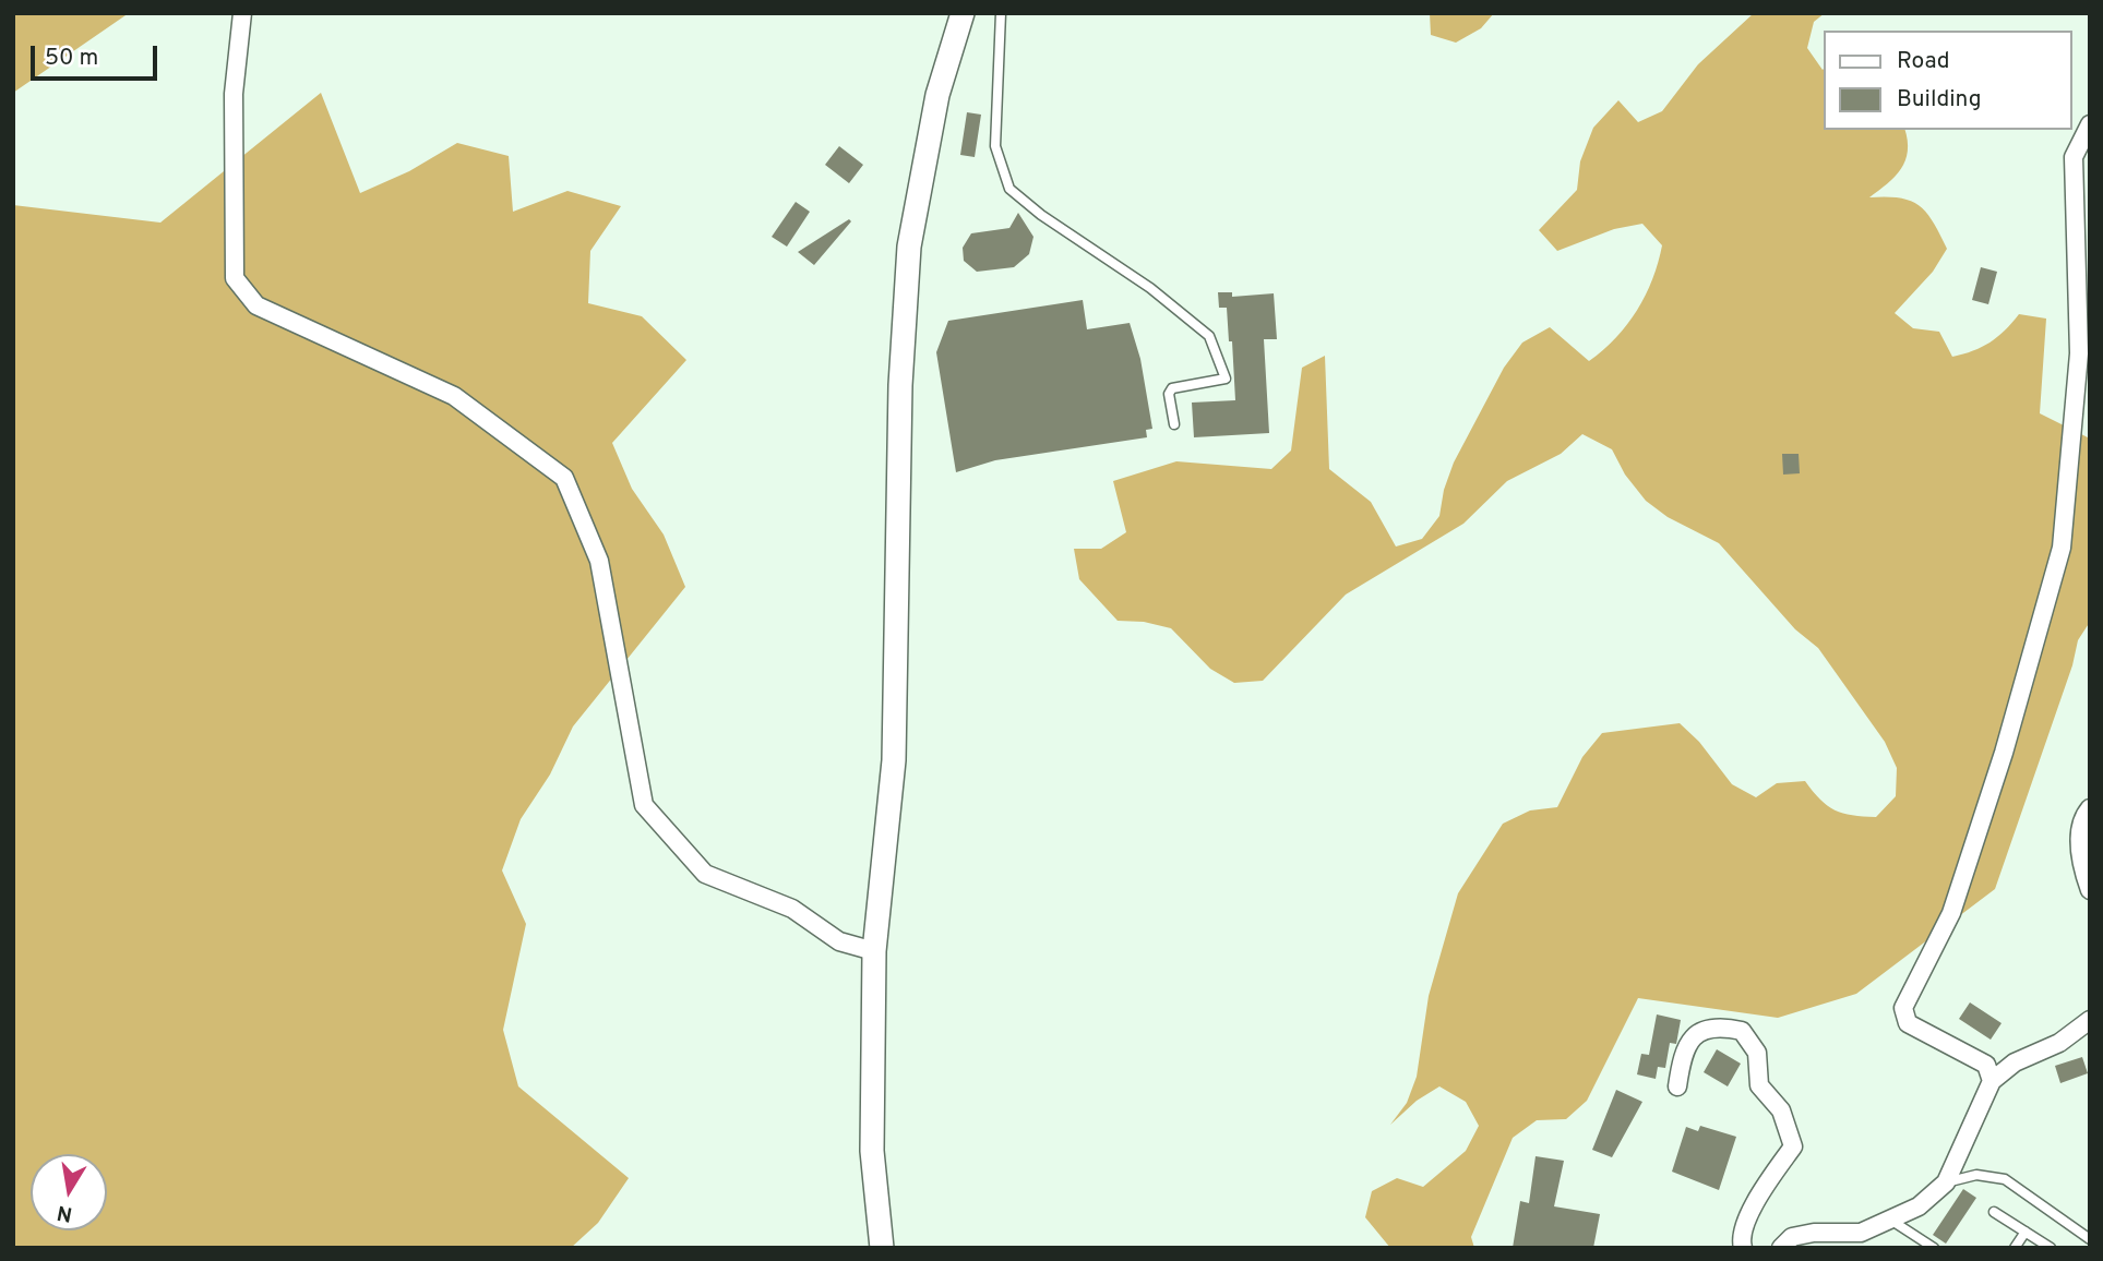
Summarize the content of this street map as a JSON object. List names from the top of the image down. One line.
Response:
{"legend":["Road","Building"],"scale_bar":"50 m","north":"bottom"}
